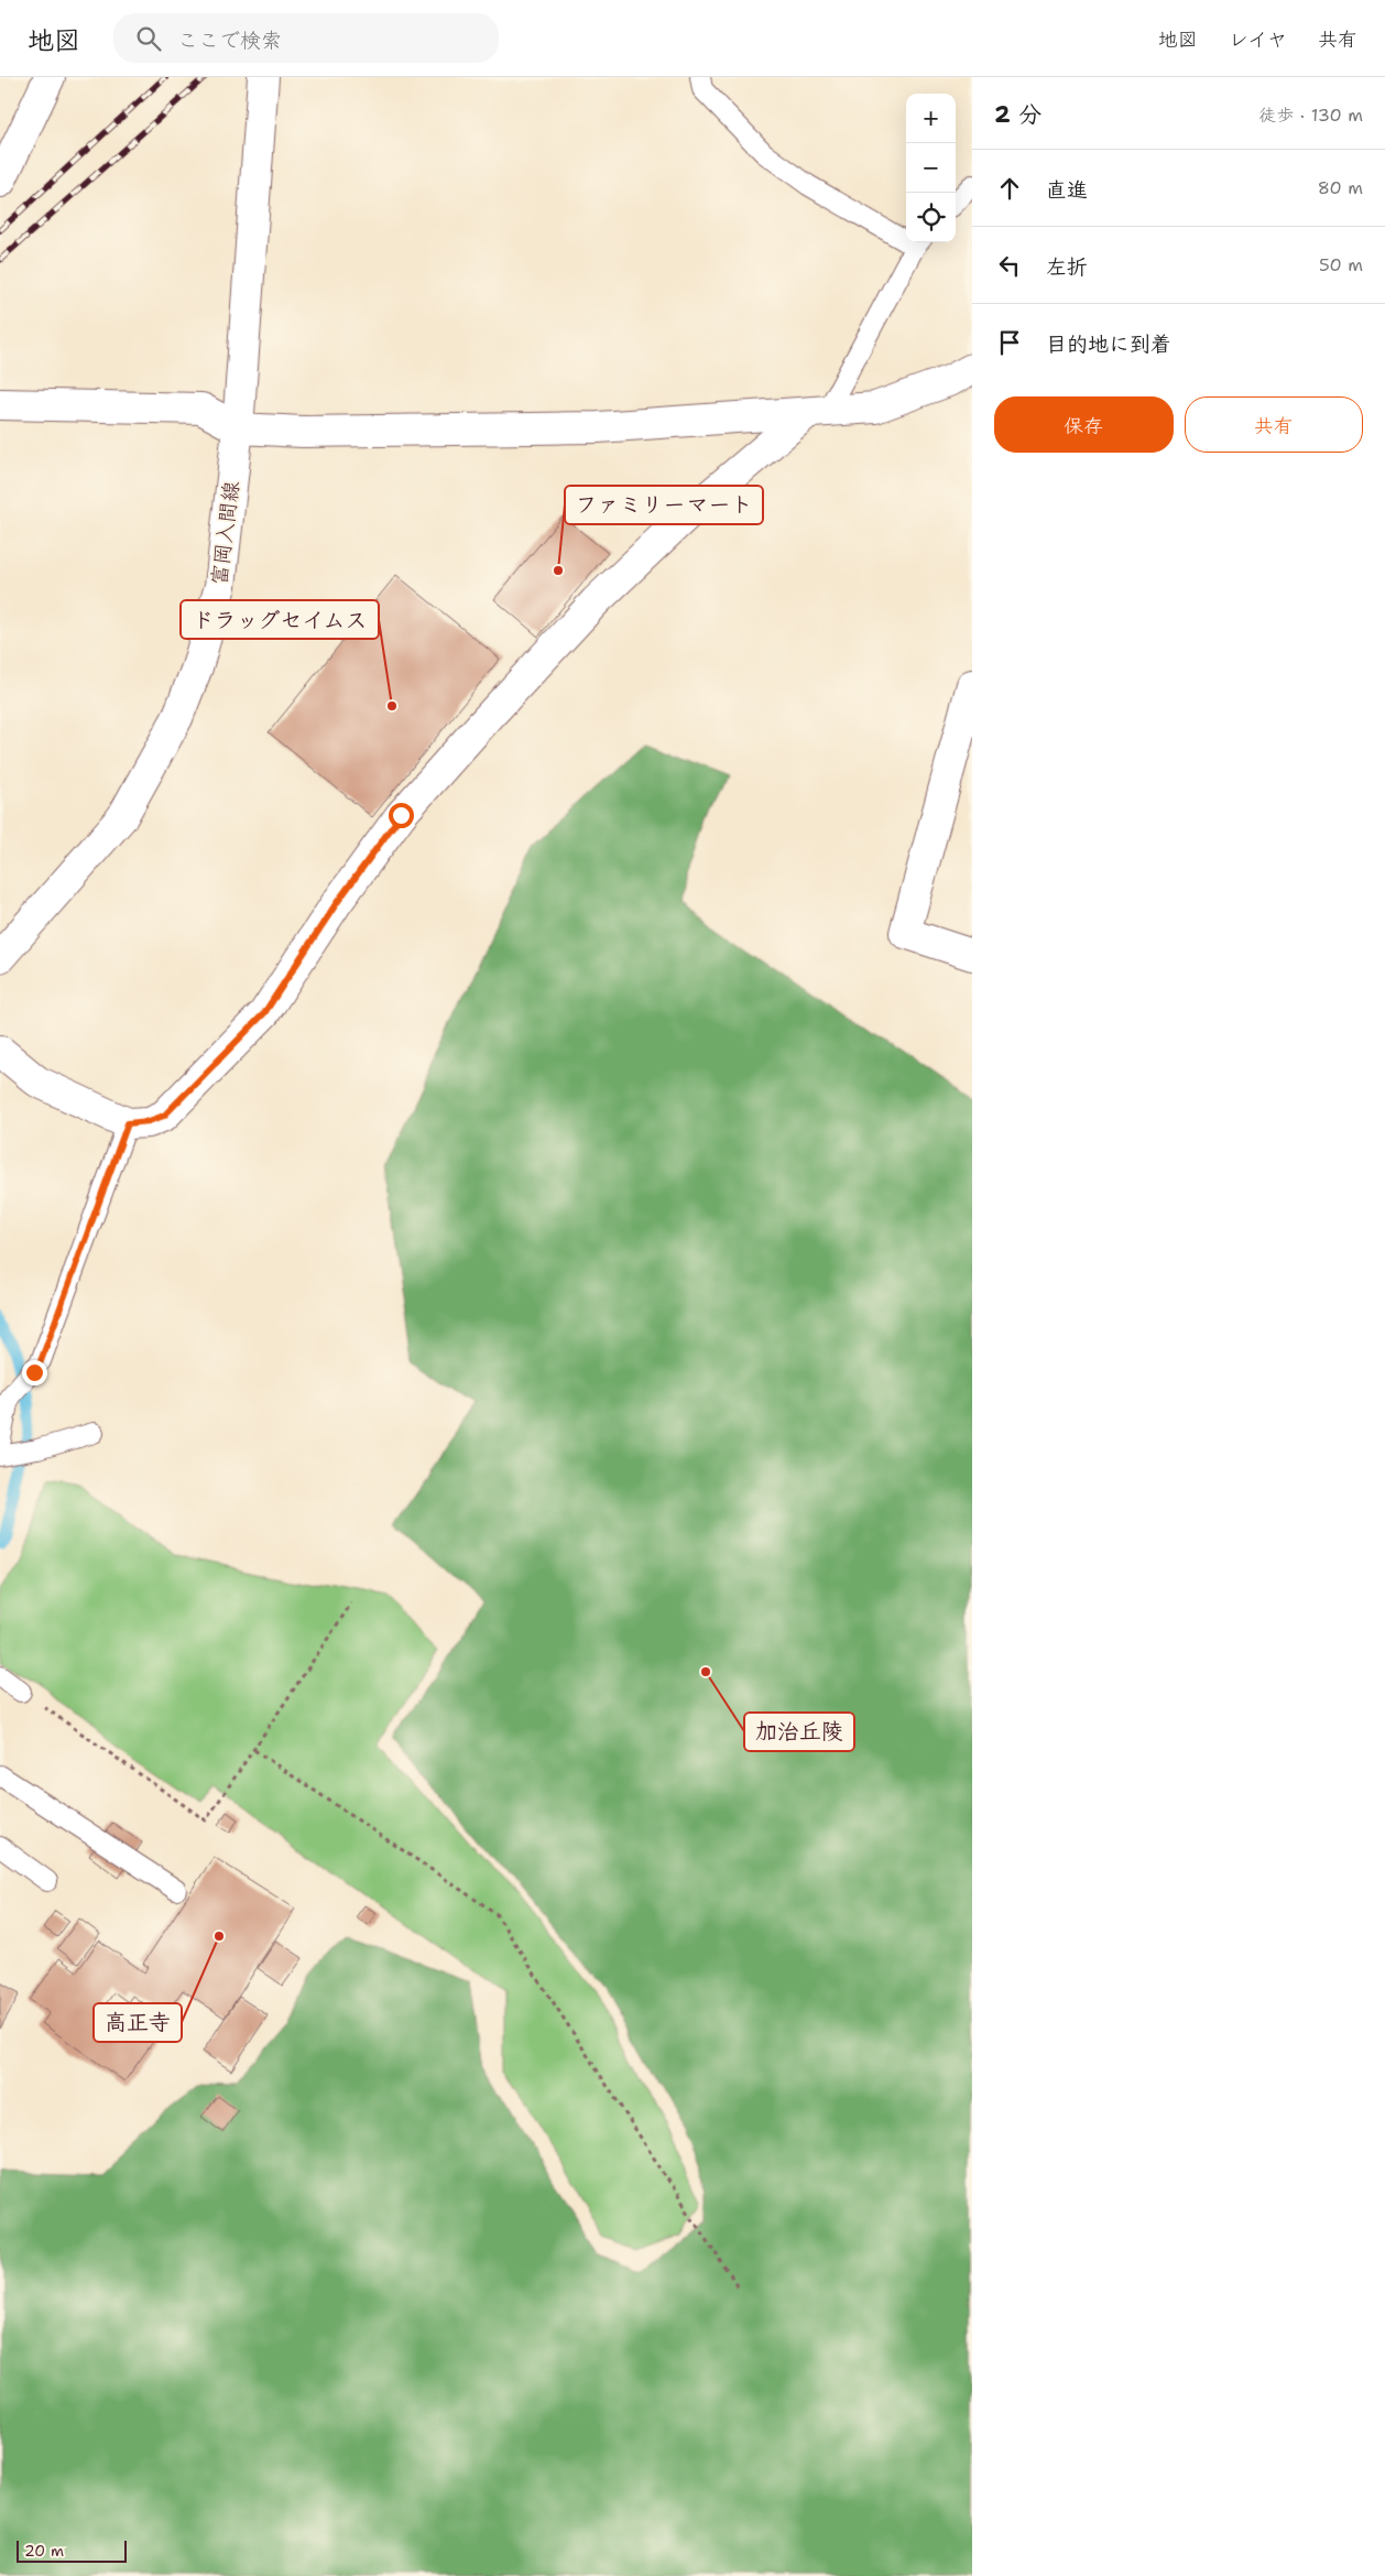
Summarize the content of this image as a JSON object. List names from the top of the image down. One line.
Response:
{"streets":{"street":["富岡入間線"]},"places":["ファミリーマート","ドラッグセイムス","加治丘陵","高正寺"],"scale_bar":"20 m","page":{"header":"地図","search":"ここで検索","nav":["地図","レイヤ","共有"],"heading":["2 分","徒歩 · 130 m"],"map_buttons":["+","−"],"list":[["直進","80 m"],["左折","50 m"],"目的地に到着"],"buttons":["保存","共有"],"scale":"20 m"}}
